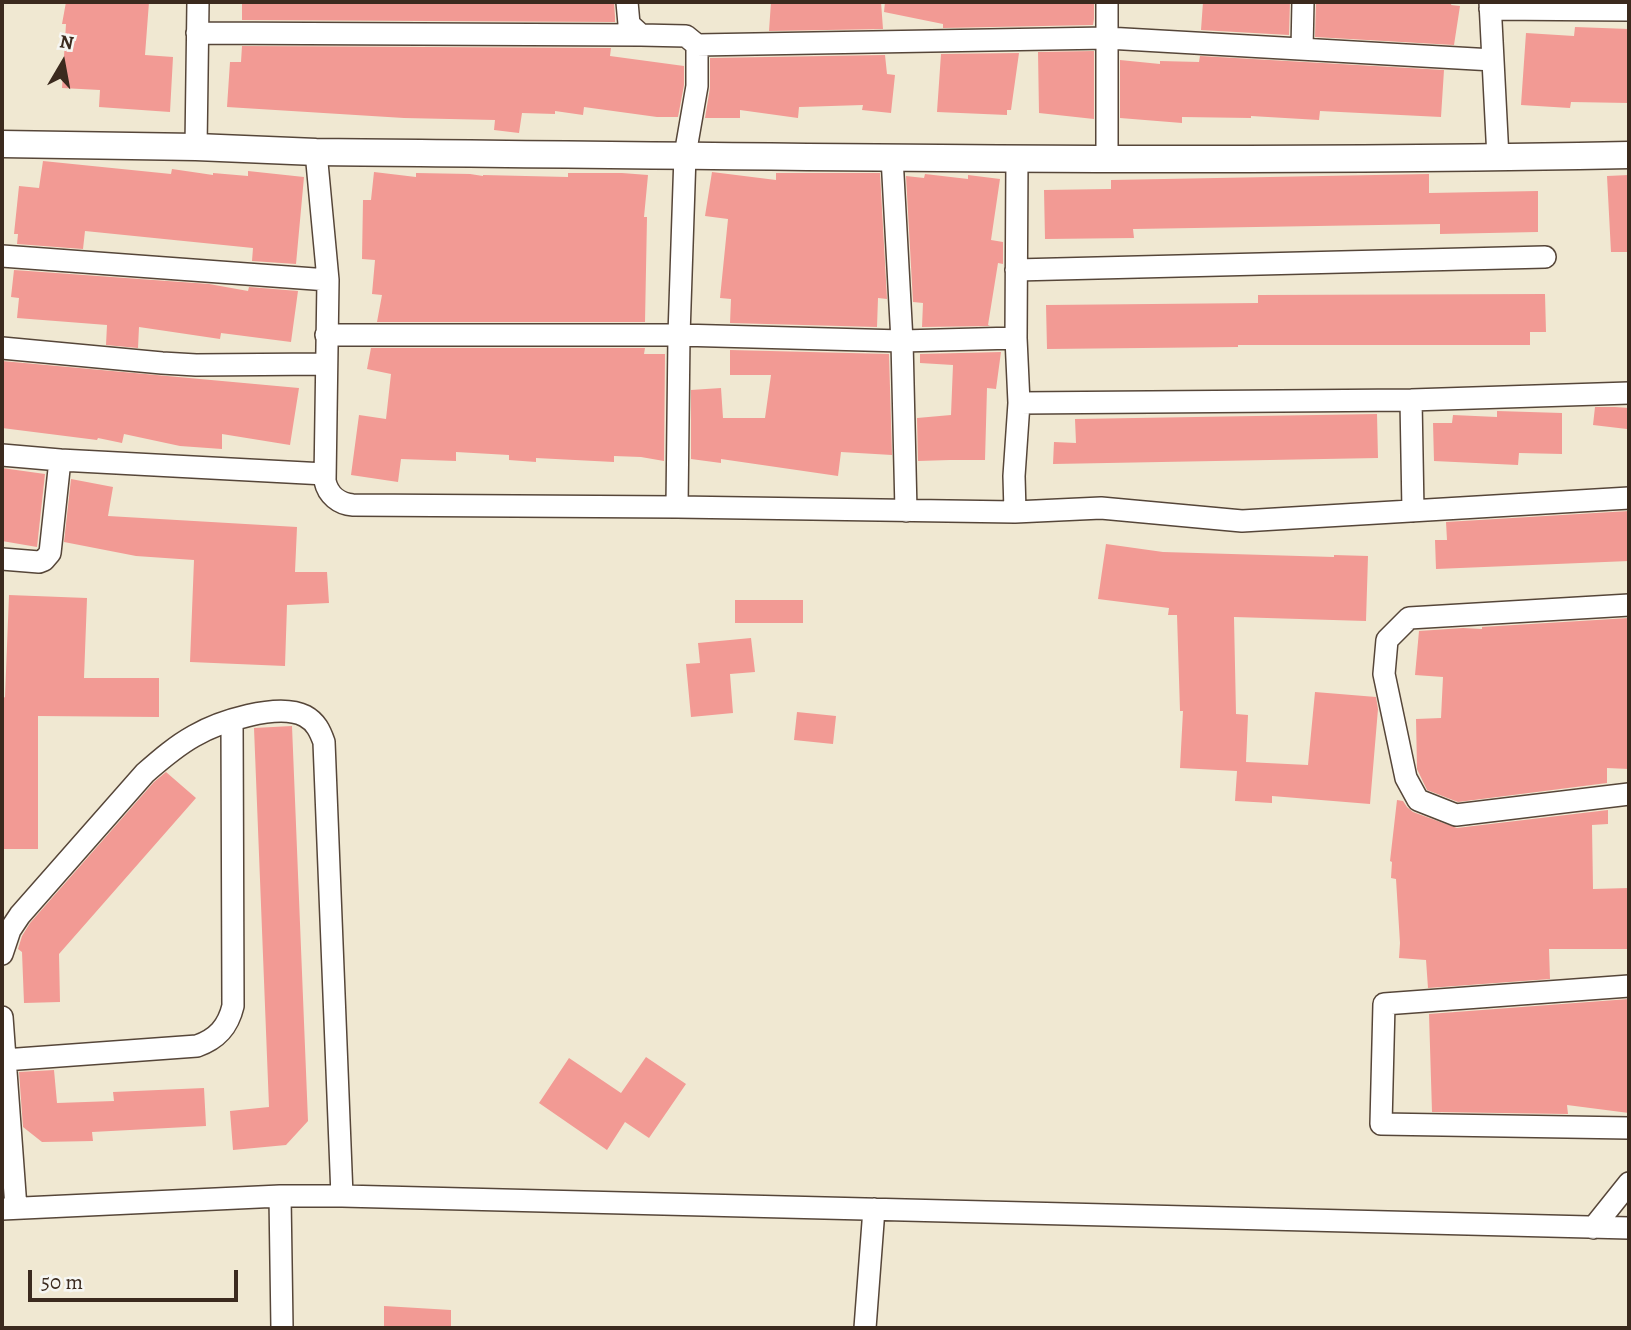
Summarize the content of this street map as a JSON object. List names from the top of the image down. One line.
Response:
{"scale_bar":"50 m","north":"top"}
